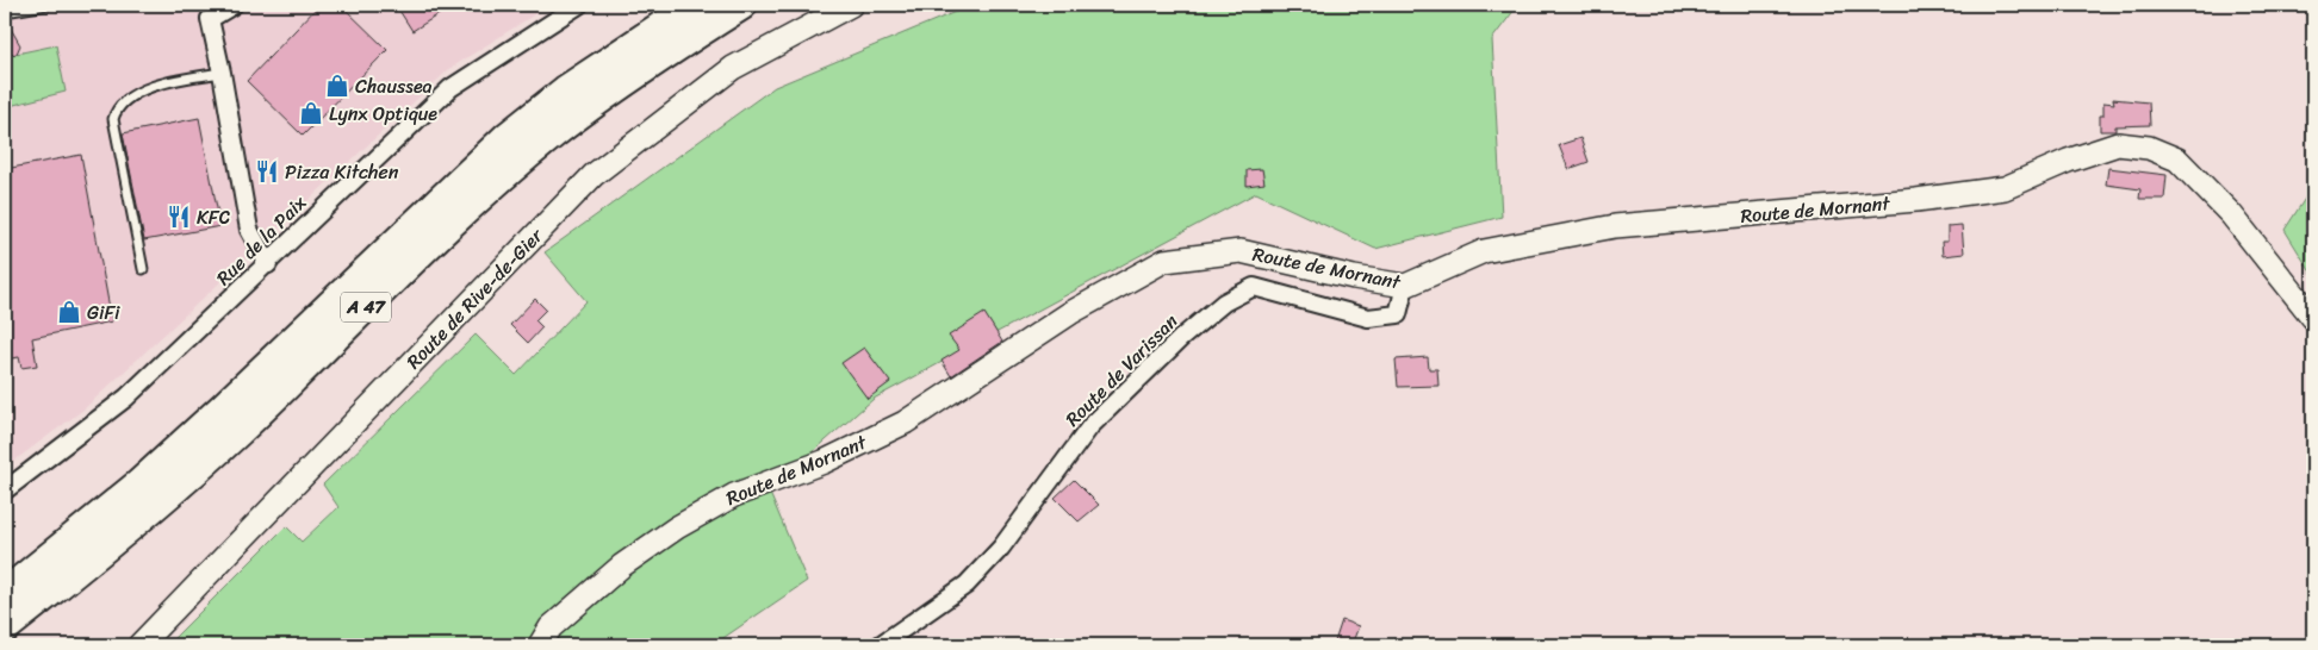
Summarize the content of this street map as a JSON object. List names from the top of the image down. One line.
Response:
{"streets":{"highway":["A 47"],"main road":["Route de Mornant","Route de Rive-de-Gier"],"street":["Rue de la Paix","Route de Varissan"]},"crossings":[["Route de Mornant","Route de Varissan"]],"places":{"shop":["Chaussea","Lynx Optique","GiFi"],"restaurant":["Pizza Kitchen","KFC"]}}
